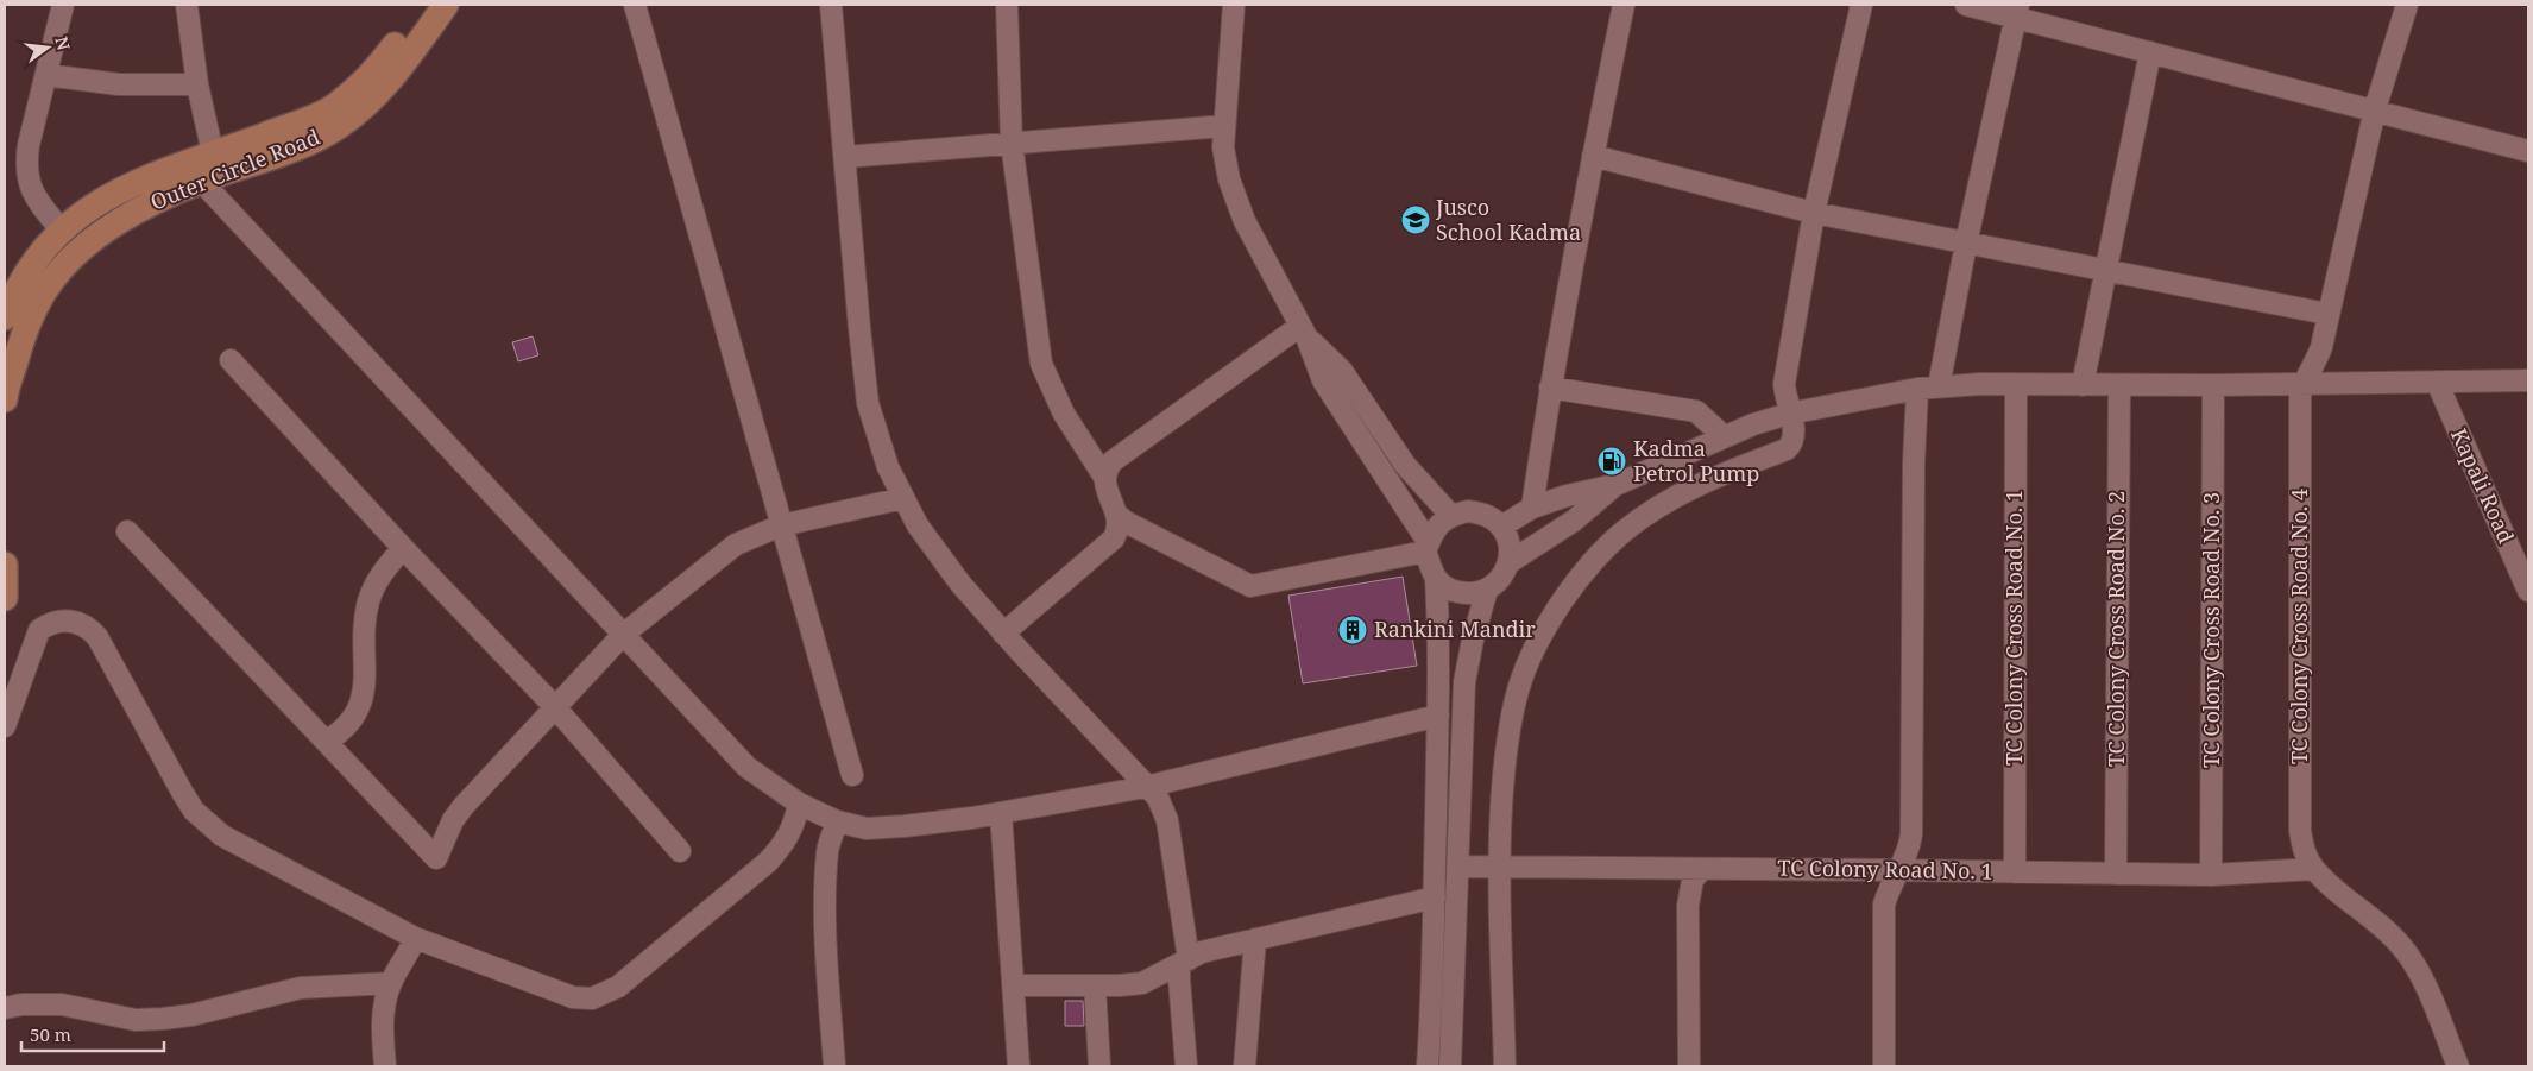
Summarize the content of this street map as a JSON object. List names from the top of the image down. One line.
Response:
{"streets":{"main road":["Outer Circle Road"],"street":["Kapali Road","TC Colony Cross Road No. 4","TC Colony Cross Road No. 1","TC Colony Cross Road No. 2","TC Colony Cross Road No. 3","TC Colony Road No. 1"]},"crossings":[["TC Colony Cross Road No. 4","TC Colony Road No. 1"],["TC Colony Cross Road No. 1","TC Colony Road No. 1"],["TC Colony Cross Road No. 2","TC Colony Road No. 1"],["TC Colony Cross Road No. 3","TC Colony Road No. 1"]],"places":{"school or university":["Jusco School Kadma"],"fuel station":["Kadma Petrol Pump"],"building":["Rankini Mandir"]},"scale_bar":"50 m","north":"right"}
